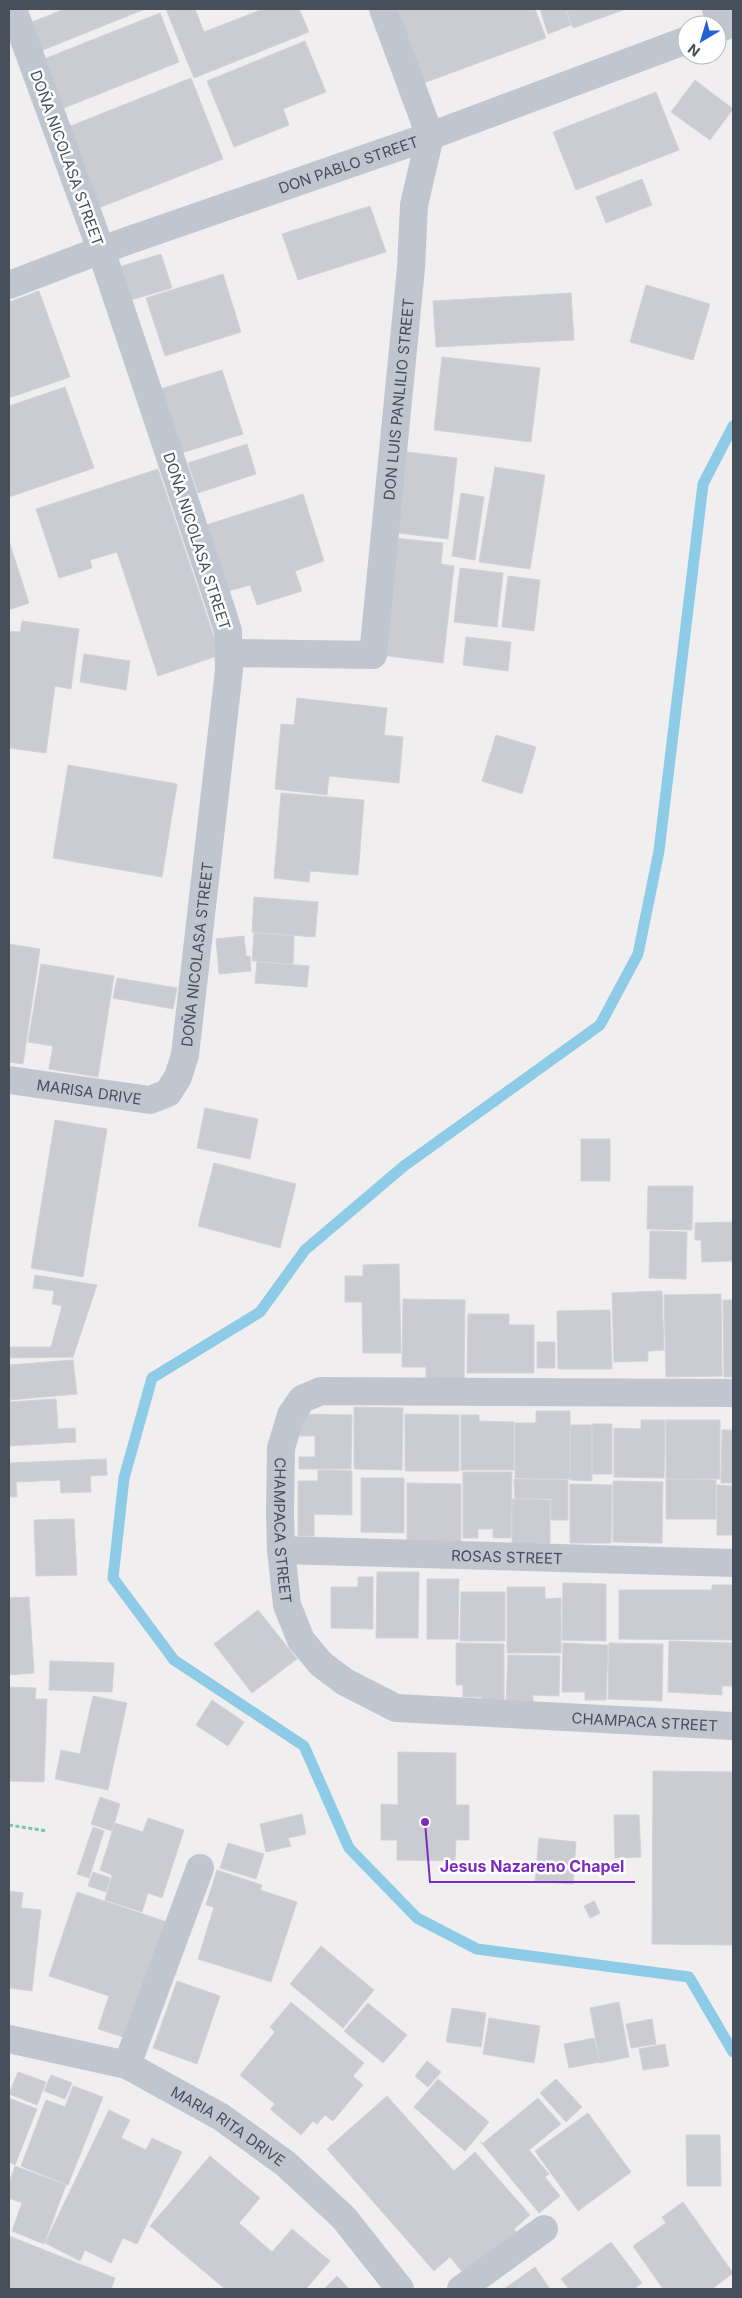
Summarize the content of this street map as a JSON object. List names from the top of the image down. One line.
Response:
{"streets":{"street":["DOÑA NICOLASA STREET","DON PABLO STREET","DON LUIS PANLILIO STREET","MARISA DRIVE","CHAMPACA STREET","ROSAS STREET","MARIA RITA DRIVE"]},"crossings":[["DOÑA NICOLASA STREET","DON PABLO STREET"],["DOÑA NICOLASA STREET","DON LUIS PANLILIO STREET"],["DOÑA NICOLASA STREET","MARISA DRIVE"],["DON PABLO STREET","DON LUIS PANLILIO STREET"],["CHAMPACA STREET","ROSAS STREET"]],"places":["Jesus Nazareno Chapel"],"north":"bottom left"}
